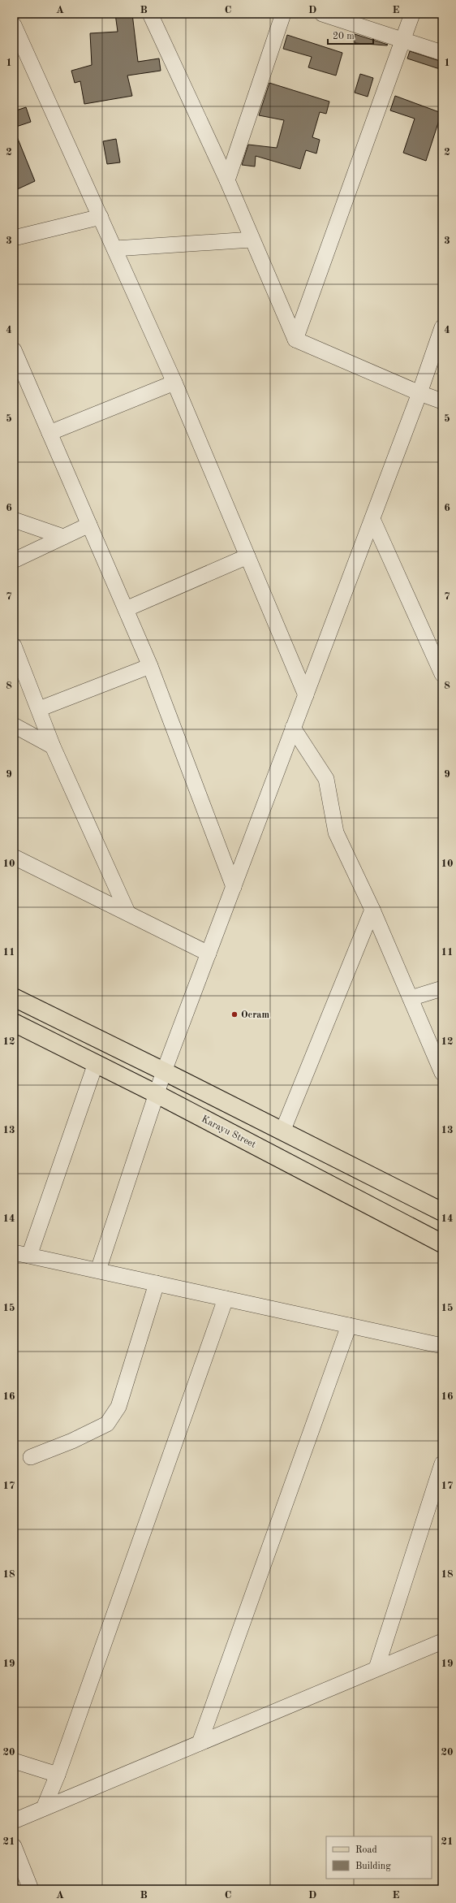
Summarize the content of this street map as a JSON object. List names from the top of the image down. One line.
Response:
{"streets":{"main road":["Karayu Street"]},"places":["Ocram"],"legend":["Road","Building"],"scale_bar":"20 m","grid":{"columns":["A","B","C","D","E"],"rows":["1","2","3","4","5","6","7","8","9","10","11","12","13","14","15","16","17","18","19","20","21"]}}
